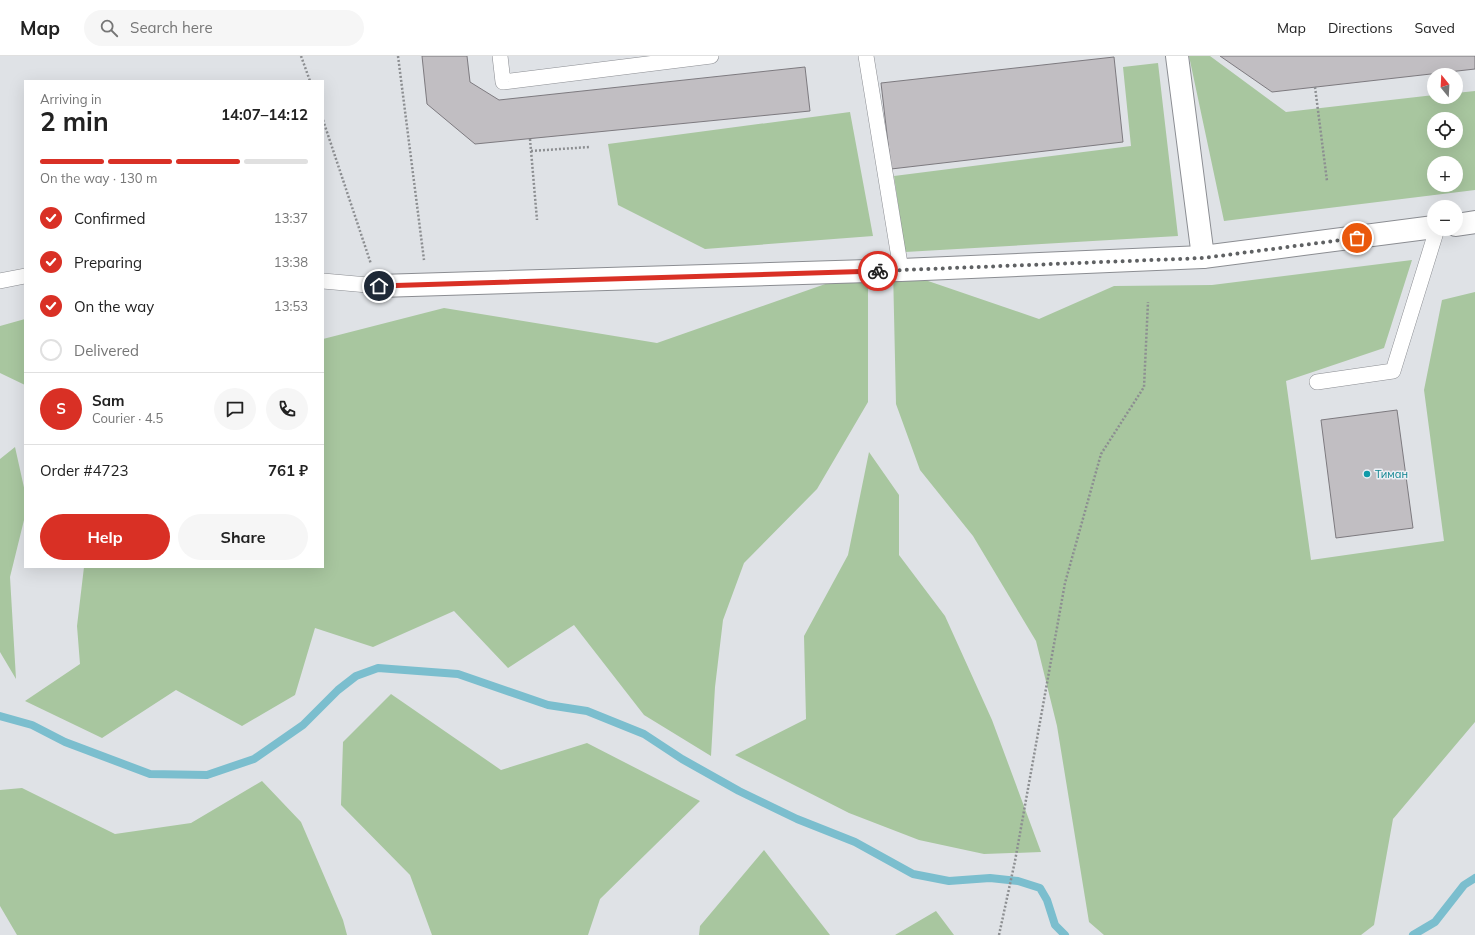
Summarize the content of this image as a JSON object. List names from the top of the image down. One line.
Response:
{"places":["Тиман"],"north":"top","page":{"header":"Map","search":"Search here","nav":["Map","Directions","Saved"],"map_buttons":["+","−"],"heading":["2 min","Arriving in","14:07–14:12"],"panel":["Sam","Courier · 4.5","Order #4723","761 ₽"],"bar":"On the way · 130 m","list":[["Confirmed","13:37"],["Preparing","13:38"],["On the way","13:53"],"Delivered"],"round":"S","buttons":["Help","Share"]}}
